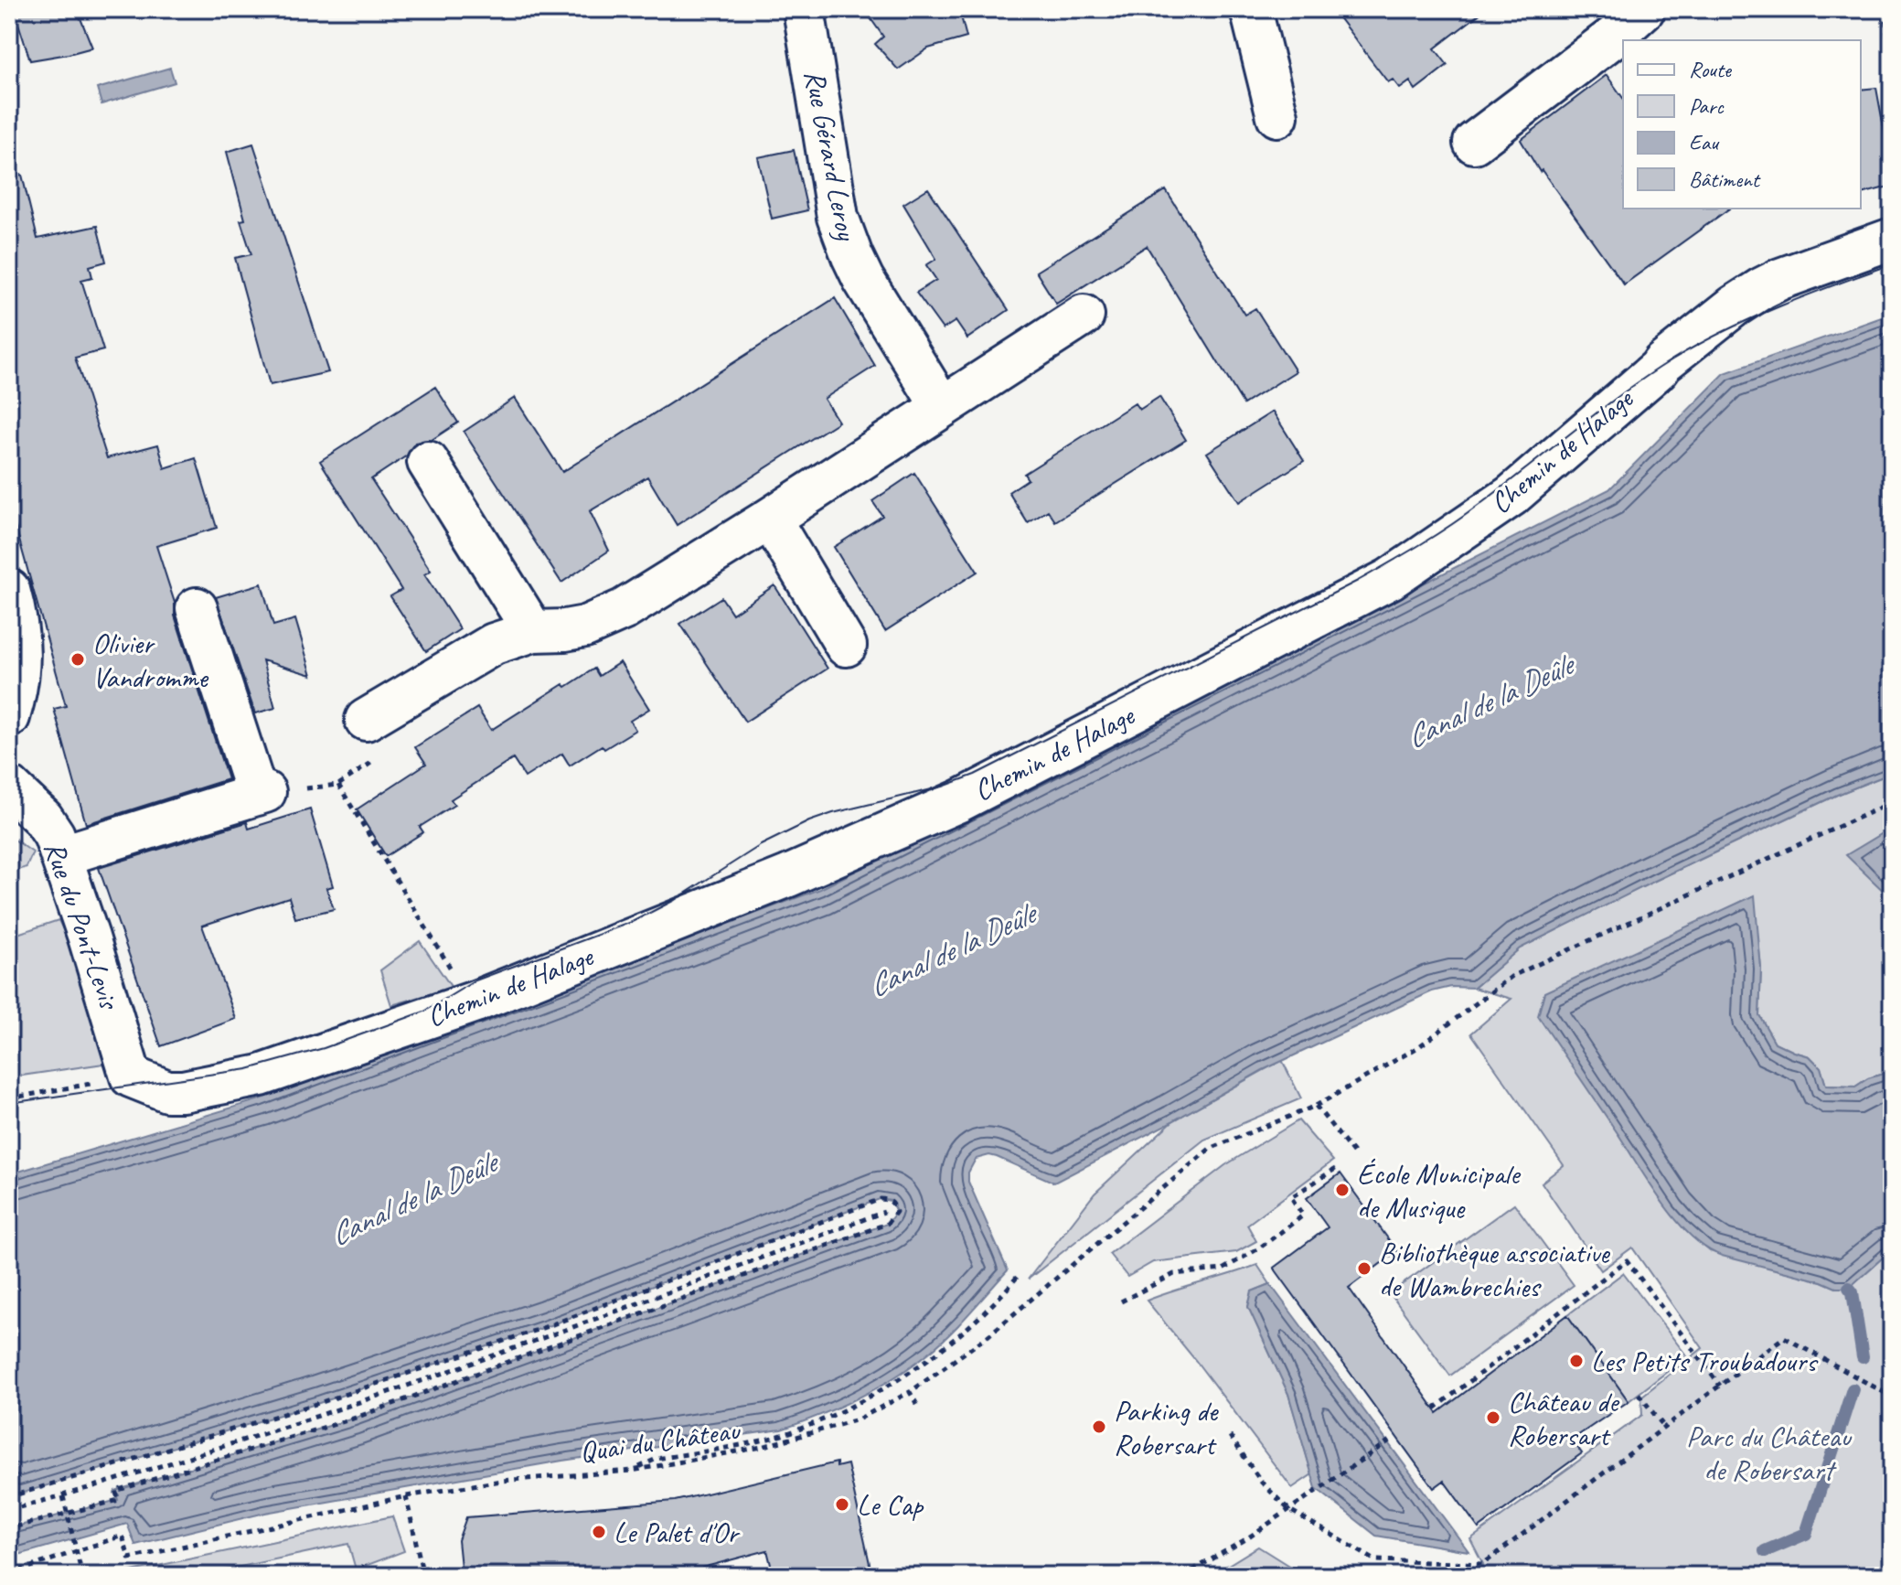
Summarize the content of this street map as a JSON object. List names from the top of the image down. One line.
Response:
{"streets":{"street":["Rue Gérard Leroy","Chemin de Halage","Rue du Pont-Levis"],"path":["Quai du Château"]},"crossings":[["Chemin de Halage","Rue du Pont-Levis"]],"water":["Canal de la Deûle"],"parks":["Parc du Château de Robersart"],"places":["Olivier Vandromme","École Municipale de Musique","Bibliothèque associative de Wambrechies","Les Petits Troubadours","Château de Robersart","Parking de Robersart","Le Cap","Le Palet d'Or"],"legend":["Route","Parc","Eau","Bâtiment"]}
